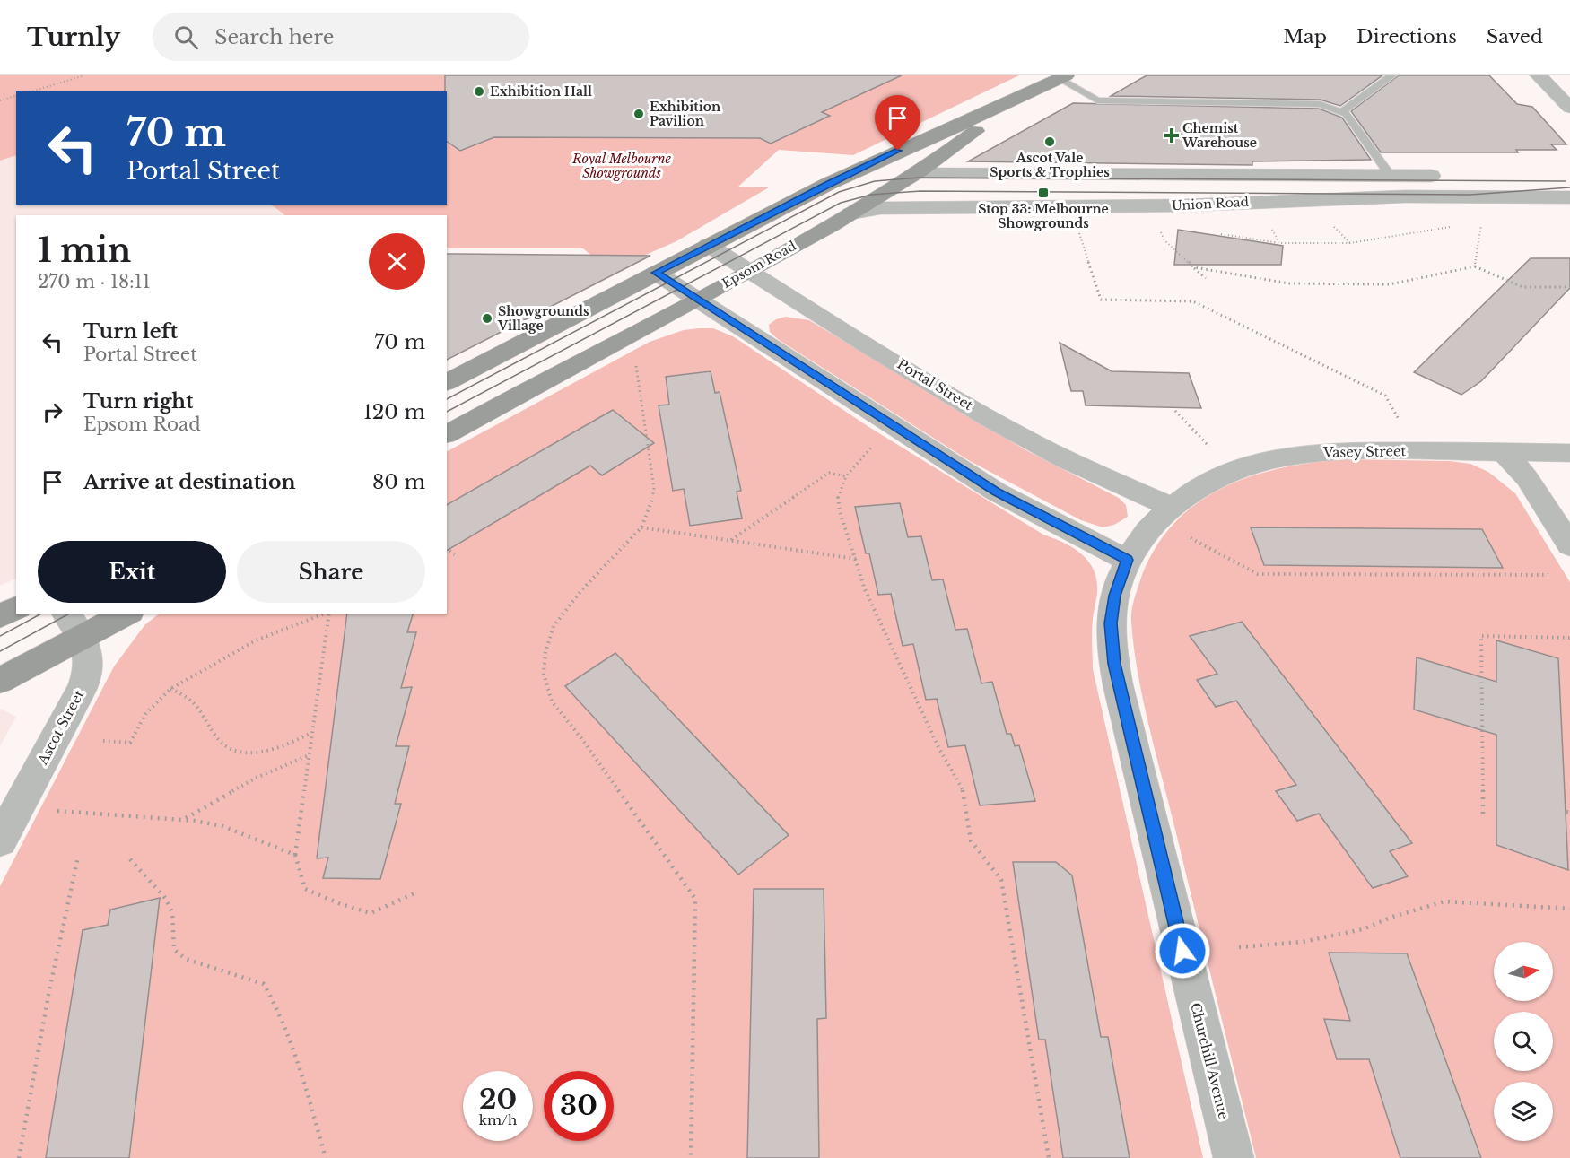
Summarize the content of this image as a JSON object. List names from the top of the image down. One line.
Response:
{"streets":{"main road":["Epsom Road"],"street":["Union Road","Portal Street","Vasey Street","Ascot Street","Churchill Avenue"]},"crossings":[["Union Road","Epsom Road"],["Epsom Road","Portal Street"],["Portal Street","Vasey Street"],["Portal Street","Churchill Avenue"],["Vasey Street","Churchill Avenue"]],"parks":["Royal Melbourne Showgrounds"],"places":{"other":["Exhibition Hall","Exhibition Pavilion","Ascot Vale Sports & Trophies","Showgrounds Village"],"health":["Chemist Warehouse"],"transit":["Stop 33: Melbourne Showgrounds"]},"north":"right","page":{"header":"Turnly","search":"Search here","nav":["Map","Directions","Saved"],"turn":["70 m","Portal Street"],"heading":["1 min","270 m · 18:11"],"list":[{"name":"Turn left","note":"Portal Street","value":"70 m"},{"name":"Turn right","note":"Epsom Road","value":"120 m"},{"name":"Arrive at destination","value":"80 m"}],"buttons":["Exit","Share"],"speed":"20 km/h","limit":"30"}}
